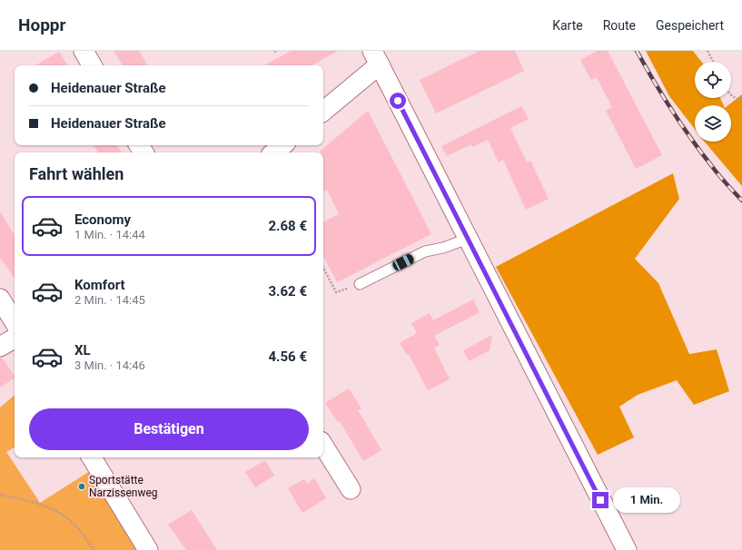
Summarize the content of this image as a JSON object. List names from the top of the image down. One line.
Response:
{"places":["Sportstätte Narzissenweg"],"page":{"header":"Hoppr","nav":["Karte","Route","Gespeichert"],"banner":["Heidenauer Straße","Heidenauer Straße"],"heading":"Fahrt wählen","list":[{"name":"Economy","note":"1 Min. · 14:44","value":"2.68 €"},{"name":"Komfort","note":"2 Min. · 14:45","value":"3.62 €"},{"name":"XL","note":"3 Min. · 14:46","value":"4.56 €"}],"buttons":"Bestätigen","bubble":"1 Min."}}
